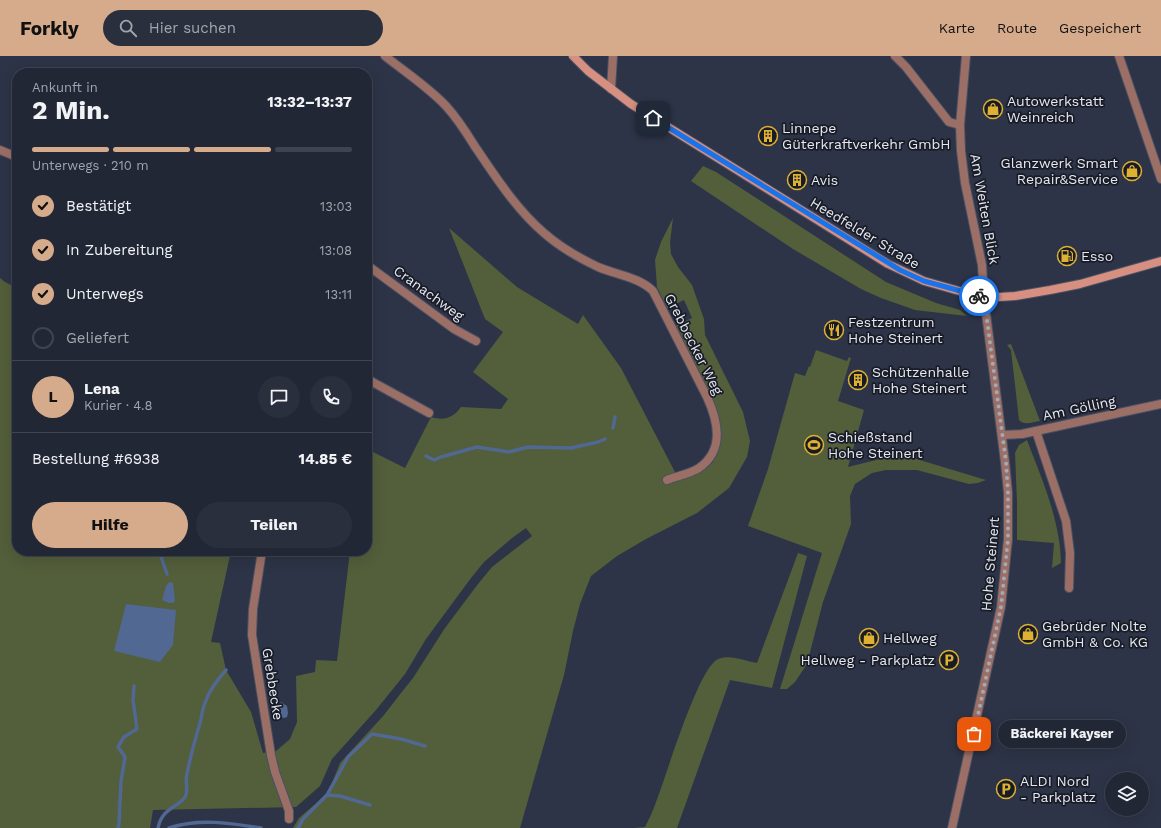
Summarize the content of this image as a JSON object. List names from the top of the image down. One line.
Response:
{"streets":{"main road":["Heedfelder Straße"],"street":["Am Weiten Blick","Cranachweg","Grebbecker Weg","Am Gölling","Hohe Steinert","Grebbecke"]},"crossings":[["Am Weiten Blick","Heedfelder Straße"],["Am Weiten Blick","Hohe Steinert"],["Heedfelder Straße","Hohe Steinert"],["Am Gölling","Hohe Steinert"]],"places":{"shop":["Autowerkstatt Weinreich","Glanzwerk Smart Repair&Service","Gebrüder Nolte GmbH & Co. KG","Hellweg"],"building":["Linnepe Güterkraftverkehr GmbH","Avis","Schützenhalle Hohe Steinert"],"fuel station":["Esso"],"restaurant":["Festzentrum Hohe Steinert"],"sports":["Schießstand Hohe Steinert"],"parking":["Hellweg - Parkplatz","ALDI Nord - Parkplatz"],"other":["Bäckerei Kayser"]},"page":{"header":"Forkly","search":"Hier suchen","nav":["Karte","Route","Gespeichert"],"heading":["2 Min.","Ankunft in","13:32–13:37"],"panel":["Lena","Kurier · 4.8","Bestellung #6938","14.85 €"],"bar":"Unterwegs · 210 m","list":[["Bestätigt","13:03"],["In Zubereitung","13:08"],["Unterwegs","13:11"],"Geliefert"],"round":"L","buttons":["Hilfe","Teilen"],"bubble":"Bäckerei Kayser"}}
